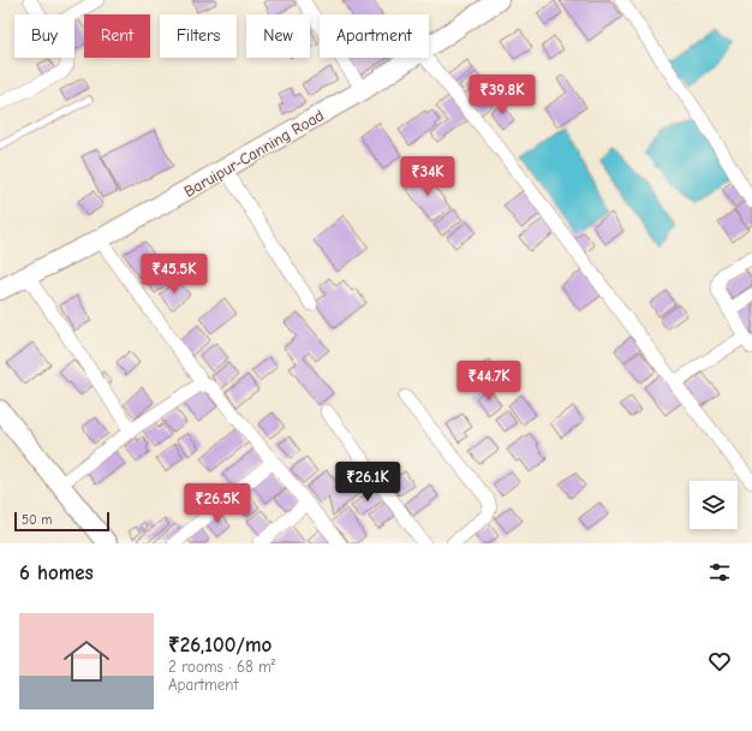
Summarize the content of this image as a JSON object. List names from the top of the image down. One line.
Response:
{"streets":{"main road":["Baruipur-Canning Road"]},"scale_bar":"50 m","page":{"chip":["Buy","Rent","Filters","New","Apartment"],"price":["₹39.8K","₹34K","₹45.5K","₹44.7K","₹26.1K","₹26.5K"],"scale":"50 m","heading":"6 homes","list":[{"name":"₹26,100/mo","note":"2 rooms · 68 m² · Apartment"}]}}
